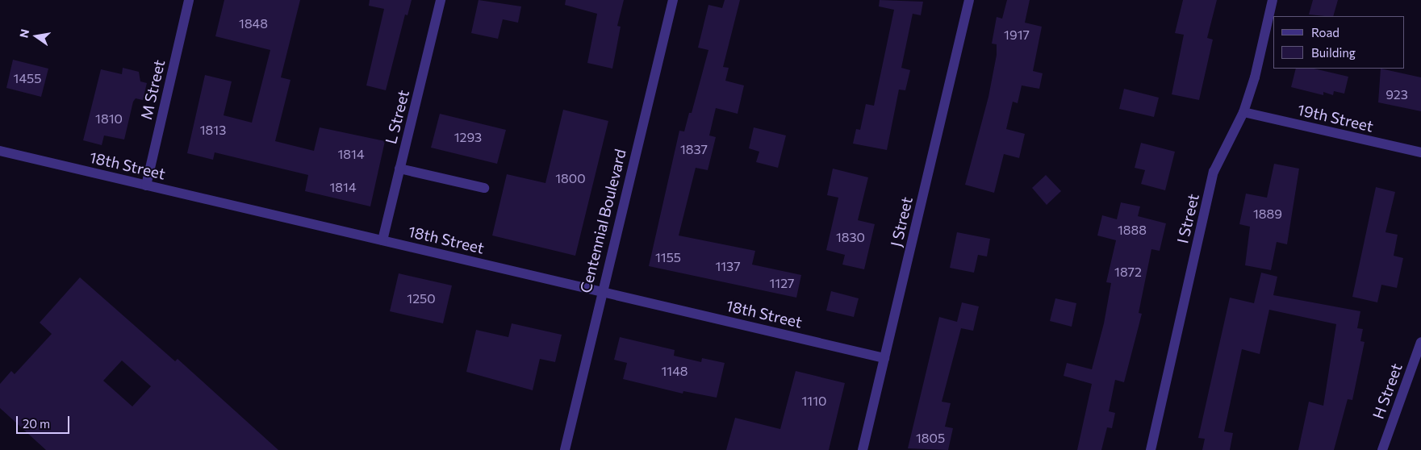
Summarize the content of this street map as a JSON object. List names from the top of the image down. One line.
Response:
{"streets":{"street":["M Street","L Street","19th Street","18th Street","I Street","Centennial Boulevard","J Street","H Street"]},"crossings":[["M Street","18th Street"],["L Street","18th Street"],["19th Street","I Street"],["18th Street","Centennial Boulevard"],["18th Street","J Street"]],"house_numbers":["1848","1917","1455","923","1810","1813","1293","1837","1814","1800","1814","1889","1888","1830","1155","1137","1872","1127","1250","1148","1110","1805"],"legend":["Road","Building"],"scale_bar":"20 m","north":"left"}
